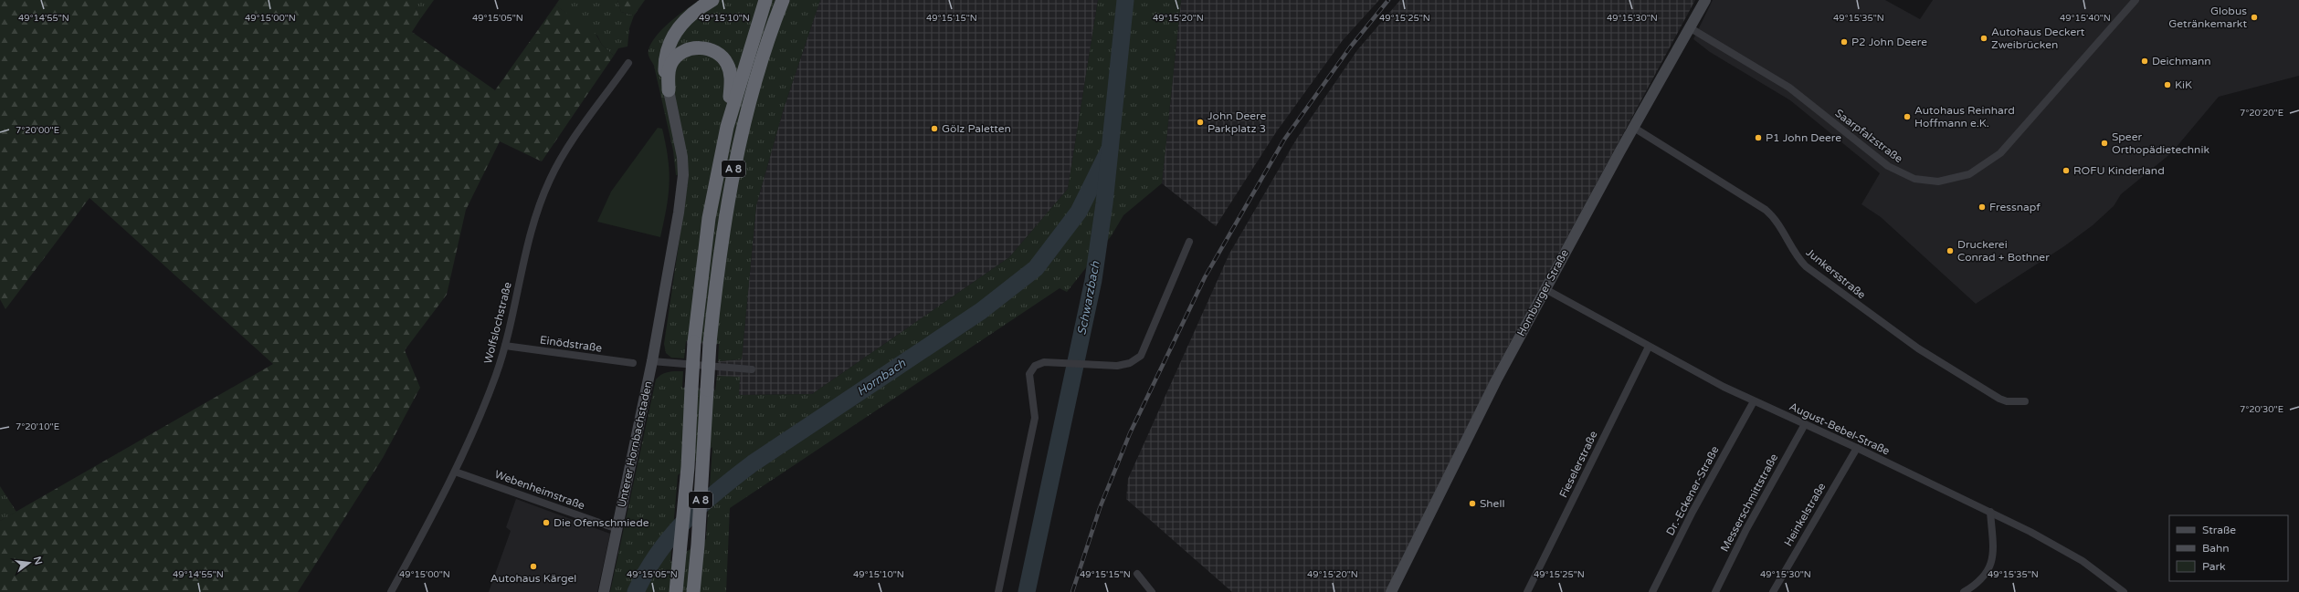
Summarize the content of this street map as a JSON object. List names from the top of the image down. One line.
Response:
{"streets":{"highway":["A 8"],"main road":["Homburger Straße","Unterer Hornbachstaden"],"street":["Saarpfalzstraße","Junkersstraße","Wolfslochstraße","Einödstraße","August-Bebel-Straße","Fieselerstraße","Webenheimstraße","Dr.-Eckener-Straße","Messerschmittstraße","Heinkelstraße"]},"crossings":[["Saarpfalzstraße","Homburger Straße"],["Junkersstraße","Homburger Straße"],["Homburger Straße","August-Bebel-Straße"],["Wolfslochstraße","Einödstraße"],["Wolfslochstraße","Webenheimstraße"],["August-Bebel-Straße","Fieselerstraße"],["August-Bebel-Straße","Dr.-Eckener-Straße"],["August-Bebel-Straße","Messerschmittstraße"],["August-Bebel-Straße","Heinkelstraße"],["Unterer Hornbachstaden","Webenheimstraße"]],"water":["Schwarzbach","Hornbach"],"places":["Globus Getränkemarkt","Autohaus Deckert Zweibrücken","P2 John Deere","Deichmann","KiK","Autohaus Reinhard Hoffmann e.K.","John Deere Parkplatz 3","Gölz Paletten","P1 John Deere","Speer Orthopädietechnik","ROFU Kinderland","Fressnapf","Druckerei Conrad + Bothner","Shell","Die Ofenschmiede","Autohaus Kärgel"],"legend":["Straße","Bahn","Park"],"north":"right","coordinates":["49°14'55\"N","49°15'00\"N","49°15'05\"N","49°15'10\"N","49°15'15\"N","49°15'20\"N","49°15'25\"N","49°15'35\"N","49°15'40\"N","49°15'30\"N","7°20'20\"E","7°20'00\"E","7°20'30\"E","7°20'10\"E"]}
